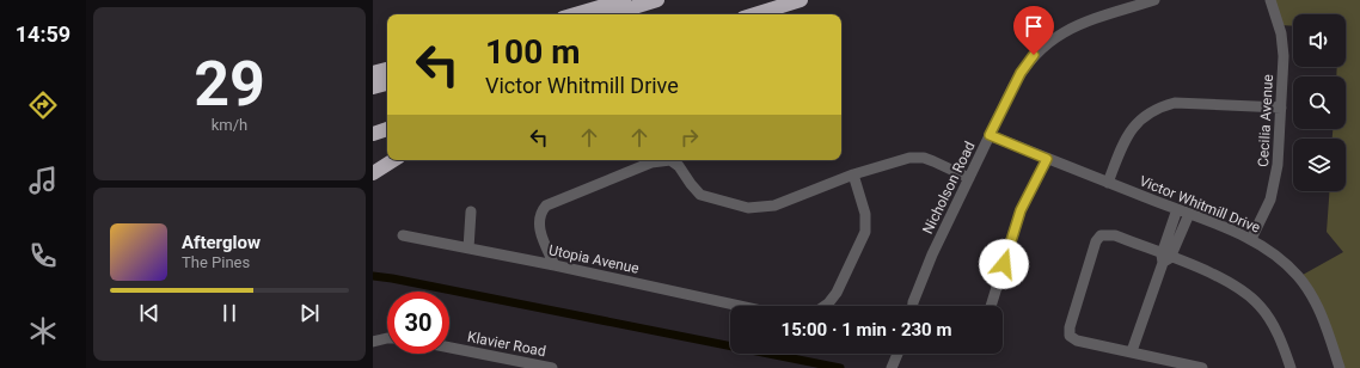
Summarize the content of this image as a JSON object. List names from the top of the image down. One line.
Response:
{"streets":{"street":["Cecilia Avenue","Nicholson Road","Victor Whitmill Drive","Utopia Avenue","Klavier Road"]},"crossings":[["Cecilia Avenue","Victor Whitmill Drive"],["Nicholson Road","Victor Whitmill Drive"]],"page":{"tabs":"14:59","tile":["29","km/h"],"turn":["100 m","Victor Whitmill Drive"],"song":["Afterglow","The Pines"],"limit":"30","trip":"15:00 · 1 min · 230 m"}}
